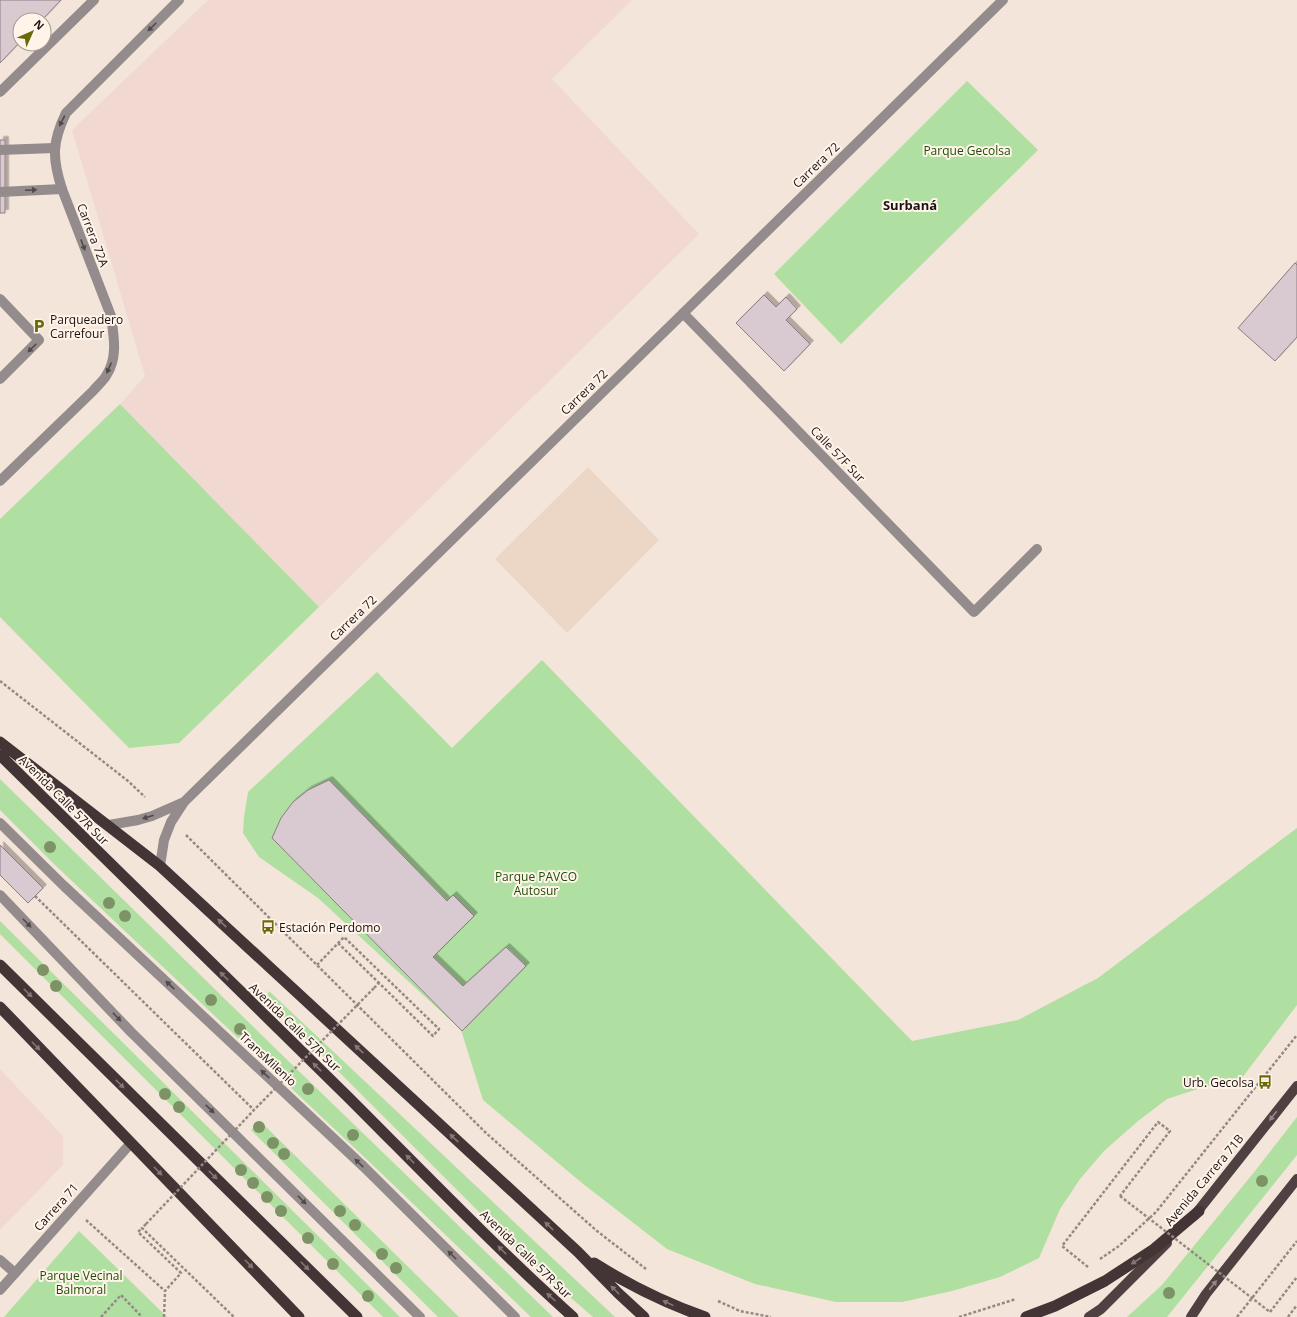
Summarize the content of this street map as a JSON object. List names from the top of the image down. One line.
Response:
{"streets":{"highway":["Avenida Calle 57R Sur"],"main road":["Avenida Carrera 71B"],"street":["Carrera 72","Carrera 72A","Calle 57F Sur","TransMilenio","Carrera 71"]},"crossings":[["Carrera 72","Calle 57F Sur"]],"one_way":["Carrera 72A"],"districts":["Surbaná"],"parks":["Parque Gecolsa","Parque PAVCO Autosur","Parque Vecinal Balmoral"],"places":{"parking":["Parqueadero Carrefour"],"bus stop":["Estación Perdomo","Urb. Gecolsa"]},"north":"top right"}
